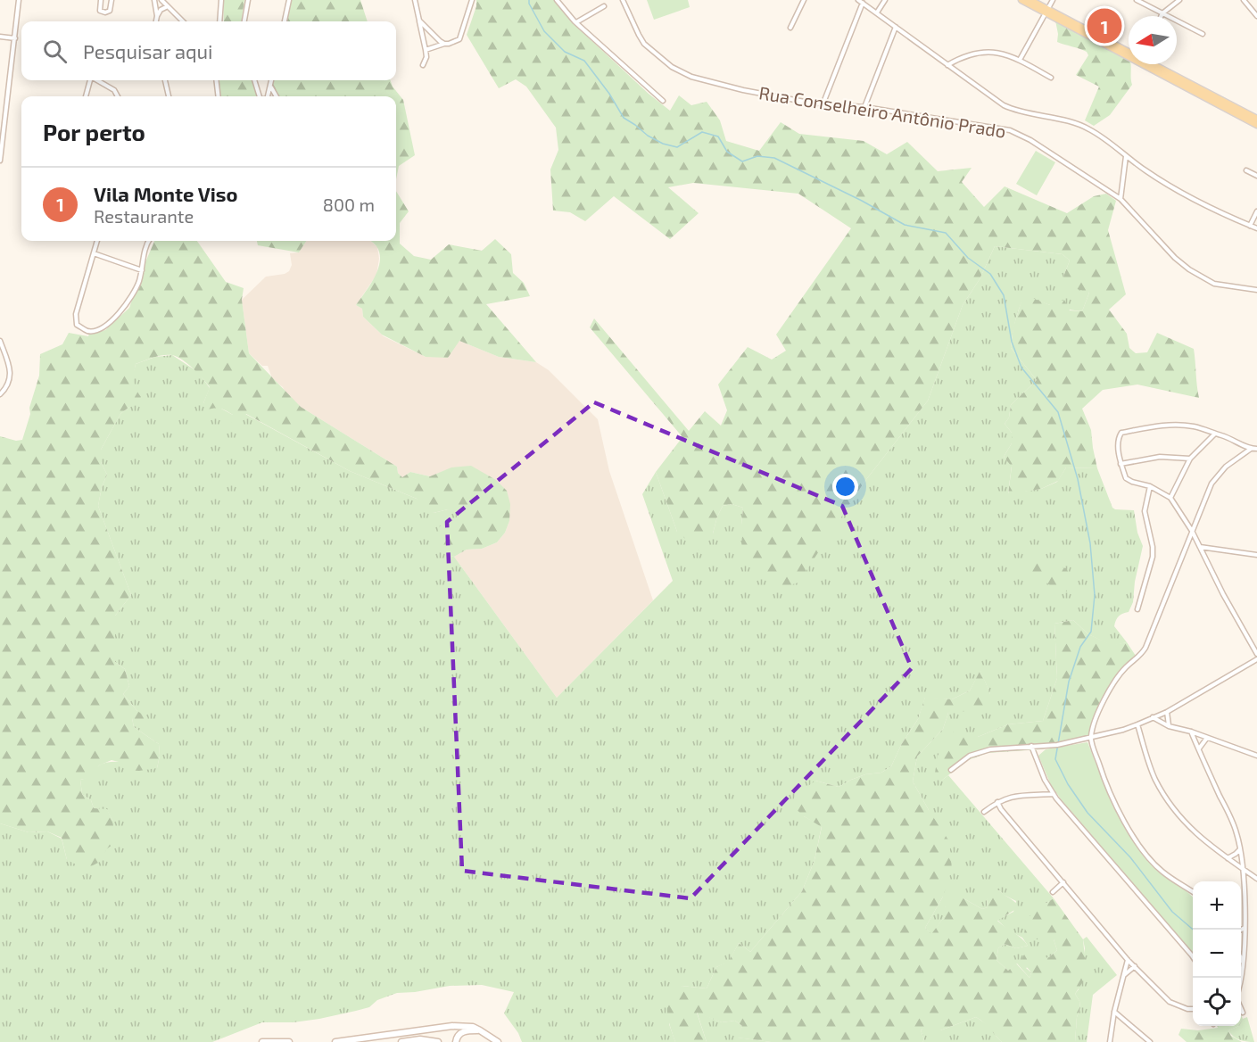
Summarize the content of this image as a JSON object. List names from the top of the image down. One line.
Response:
{"streets":{"street":["Rua Conselheiro Antônio Prado"]},"north":"left","page":{"pins":"1","search":"Pesquisar aqui","heading":"Por perto","list":[{"mark":"1","name":"Vila Monte Viso","note":"Restaurante","value":"800 m"}],"map_buttons":["+","−"]}}
